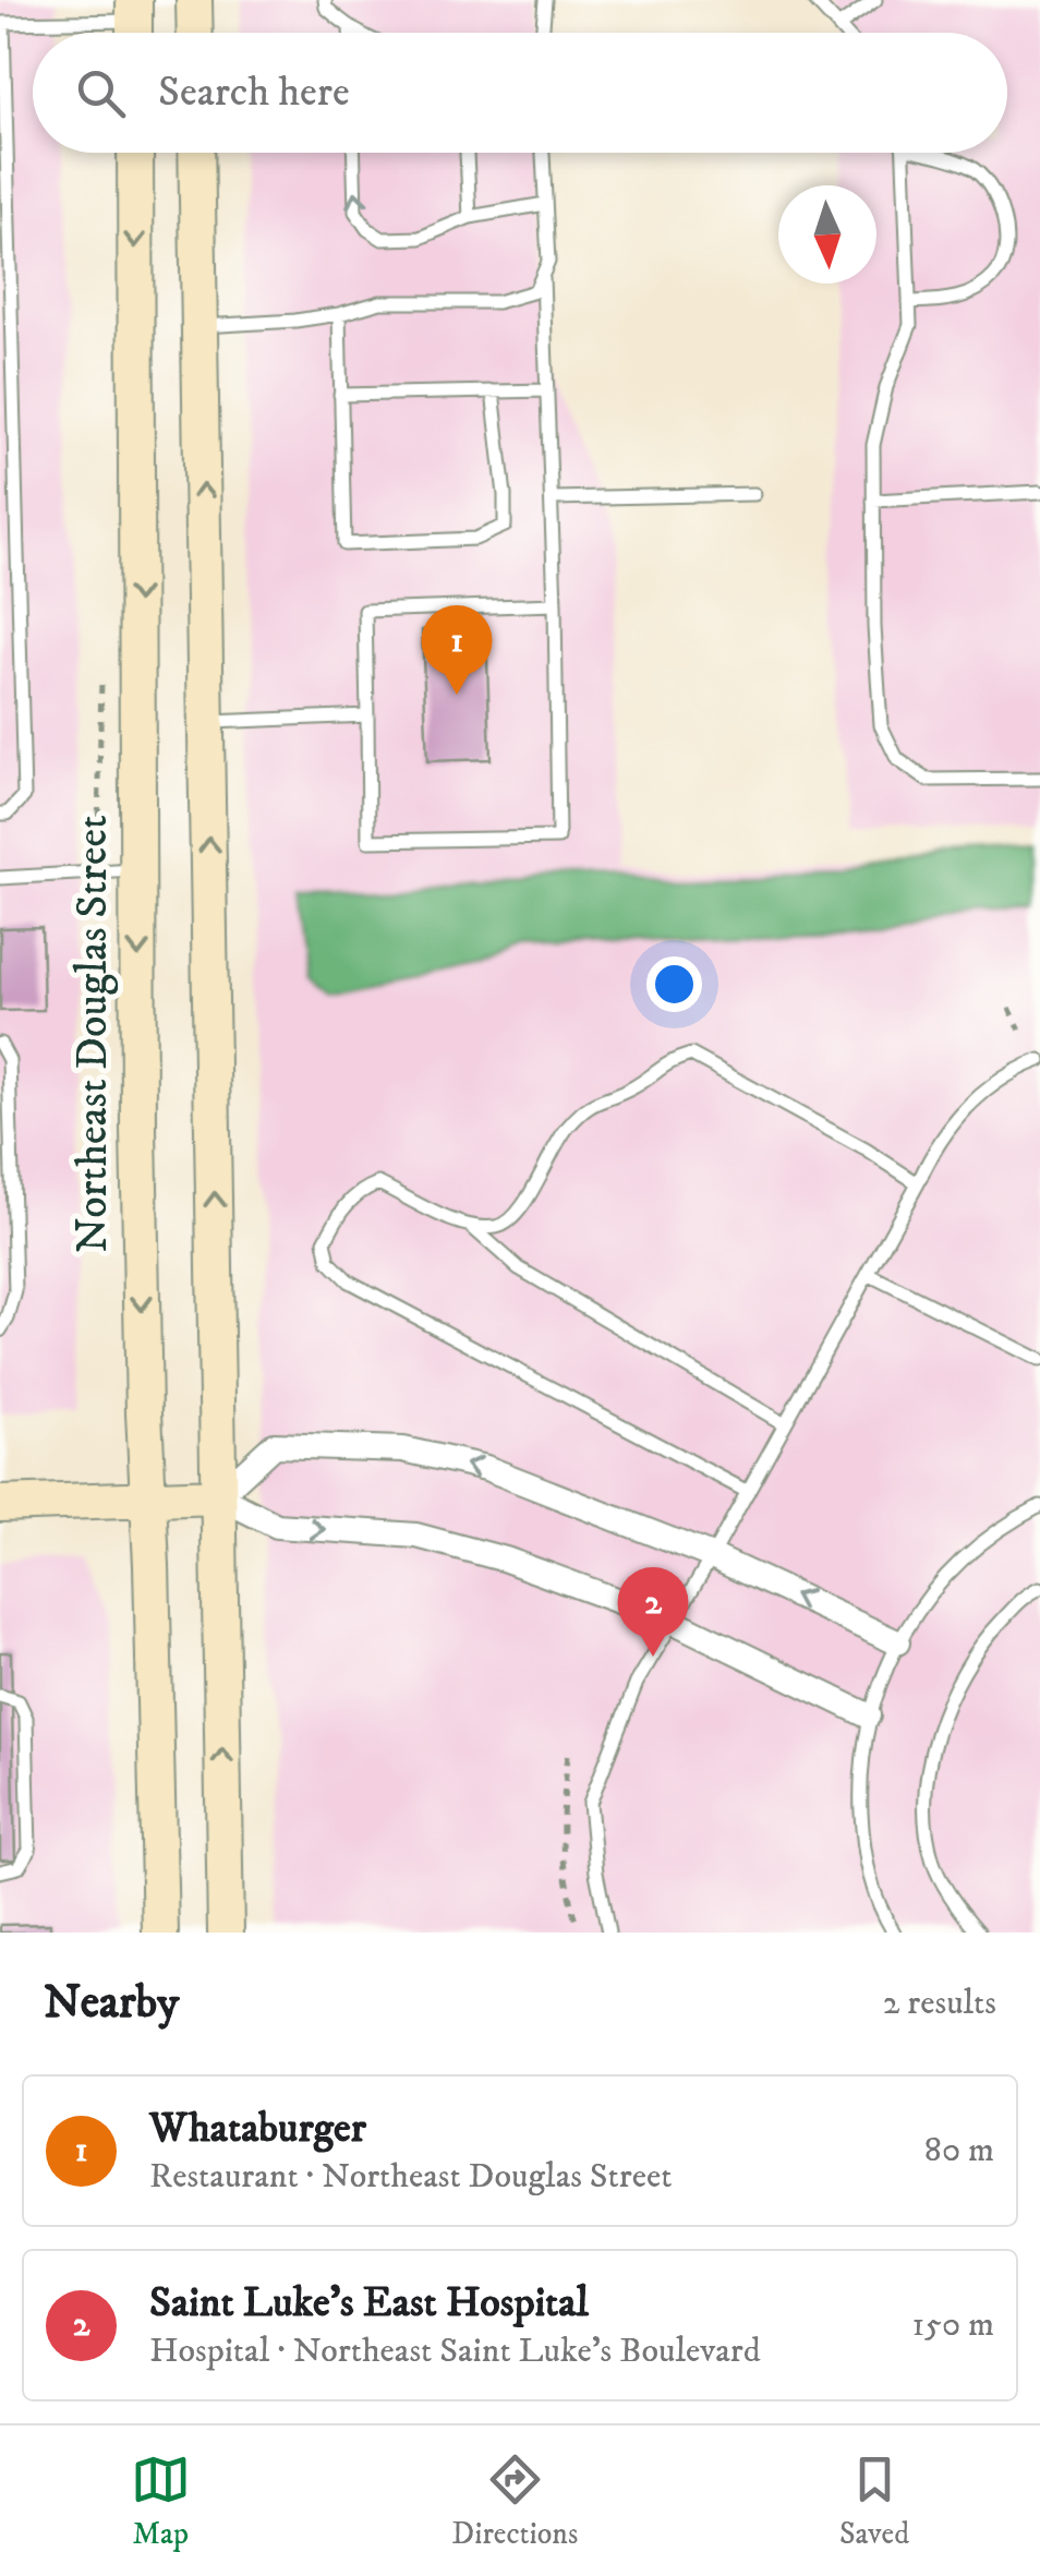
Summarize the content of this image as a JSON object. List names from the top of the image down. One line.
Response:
{"streets":{"main road":["Northeast Douglas Street"]},"north":"bottom","page":{"search":"Search here","pins":["1","2"],"heading":["Nearby","2 results"],"list":[{"mark":"1","name":"Whataburger","note":"Restaurant · Northeast Douglas Street","value":"80 m"},{"mark":"2","name":"Saint Luke's East Hospital","note":"Hospital · Northeast Saint Luke's Boulevard","value":"150 m"}],"nav":["Map","Directions","Saved"]}}
